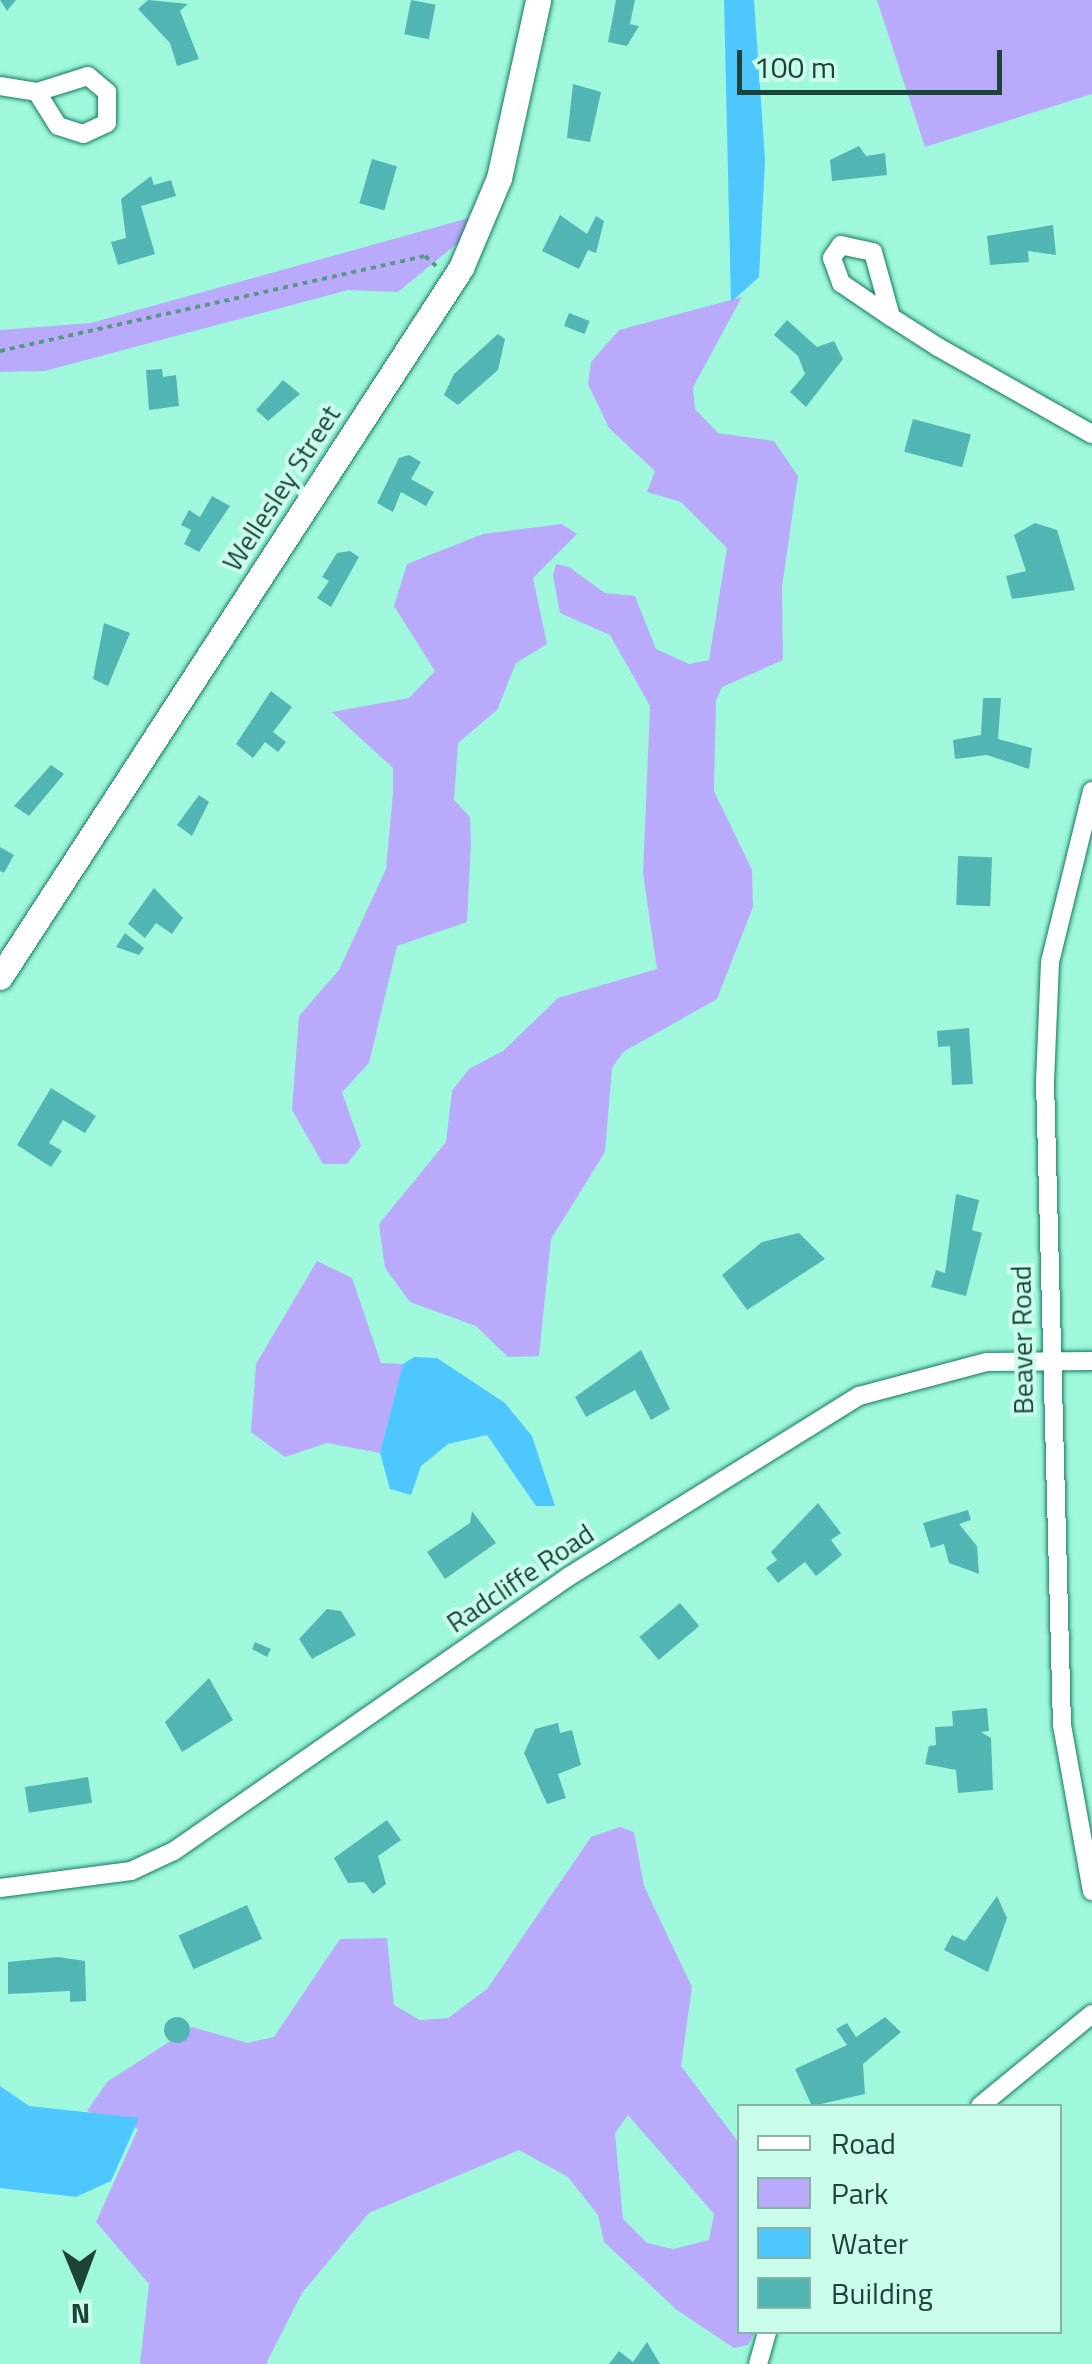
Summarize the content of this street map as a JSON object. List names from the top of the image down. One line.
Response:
{"streets":{"main road":["Wellesley Street"],"street":["Beaver Road","Radcliffe Road"]},"crossings":[["Beaver Road","Radcliffe Road"]],"legend":["Road","Park","Water","Building"],"scale_bar":"100 m","north":"bottom"}
